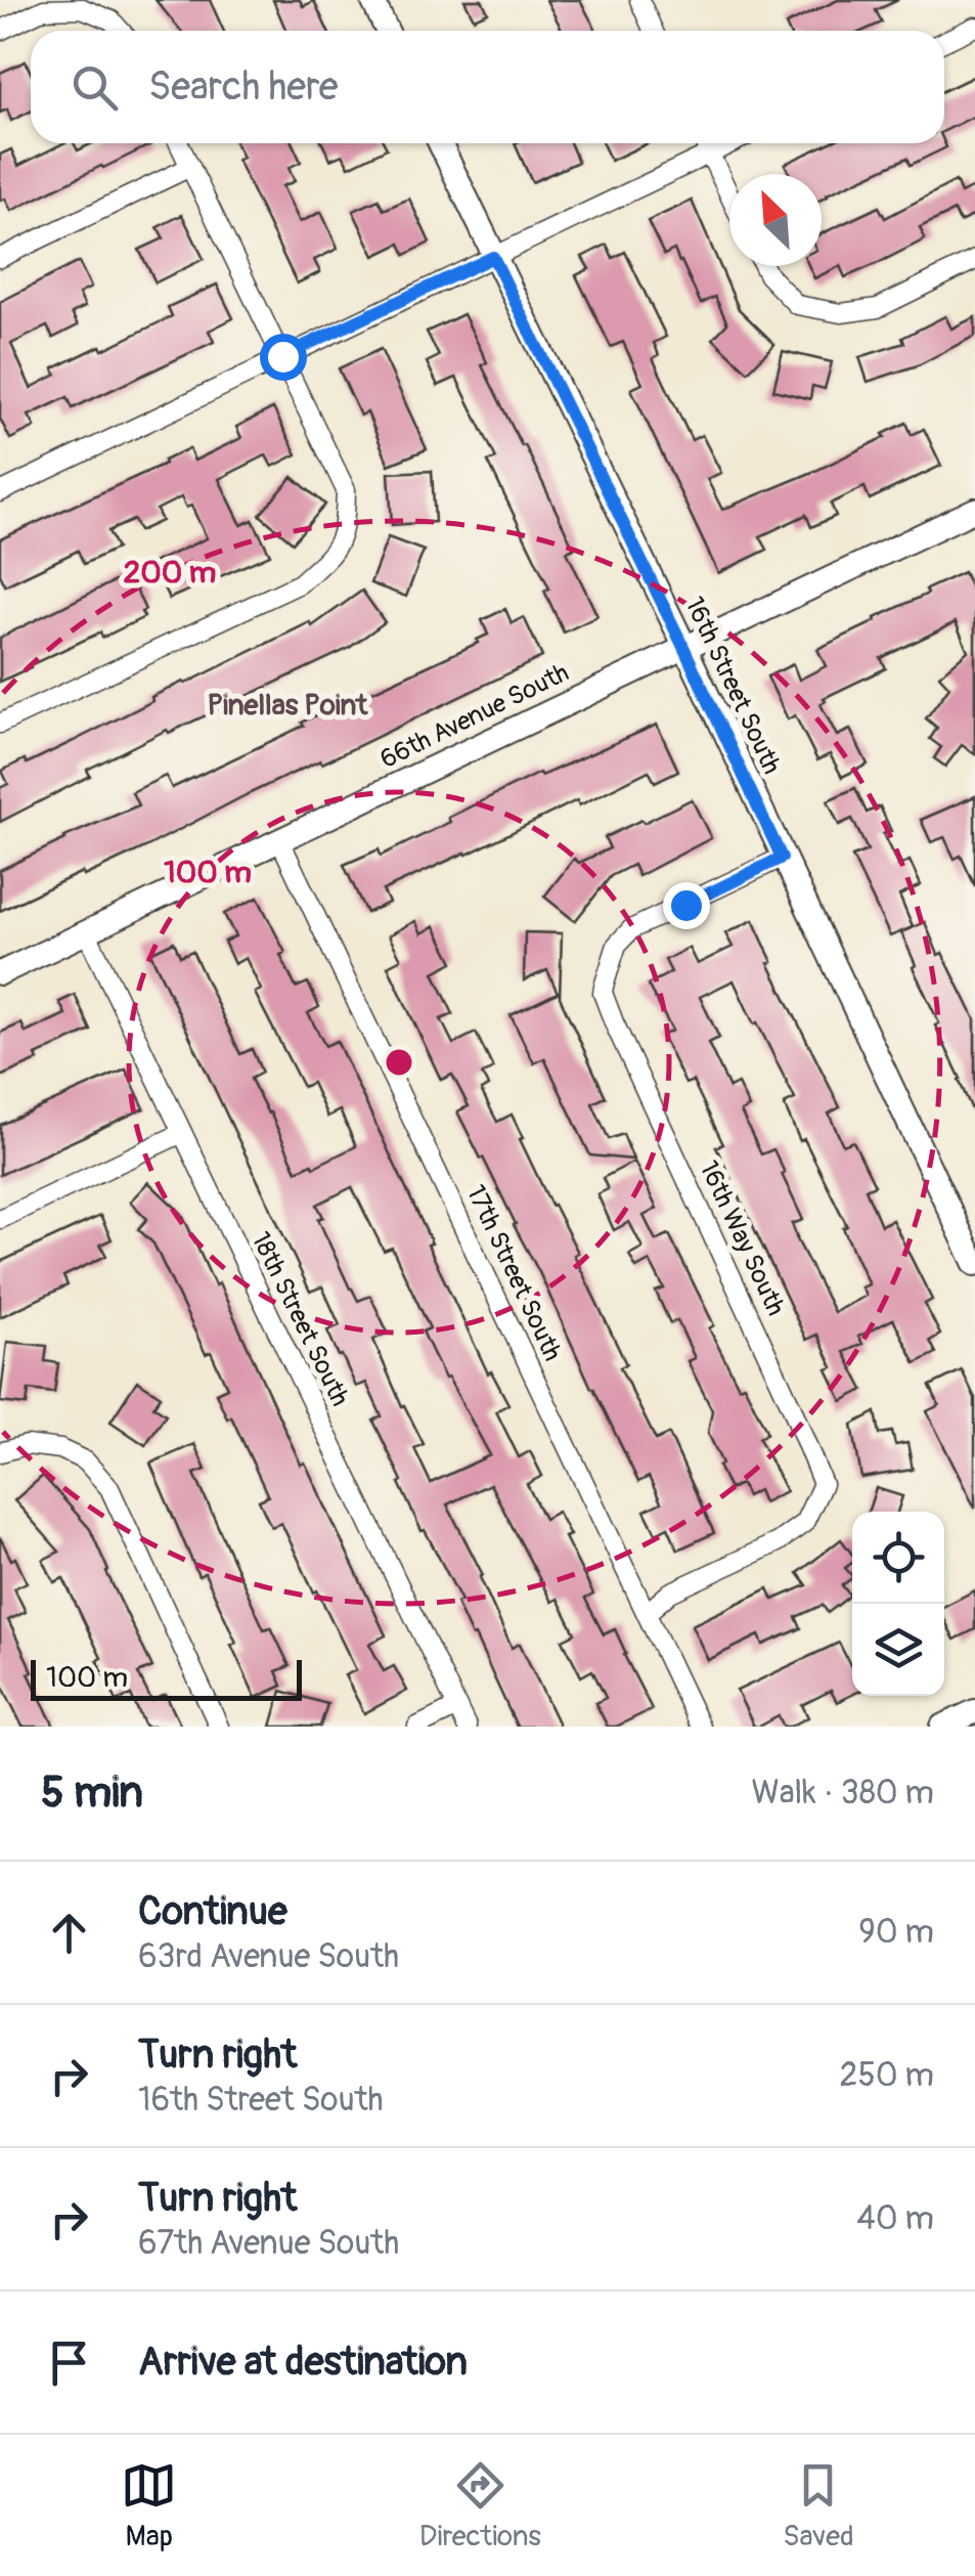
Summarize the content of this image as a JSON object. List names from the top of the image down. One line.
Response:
{"streets":{"street":["16th Street South","66th Avenue South","16th Way South","17th Street South","18th Street South"]},"crossings":[["16th Street South","66th Avenue South"],["16th Street South","16th Way South"],["66th Avenue South","17th Street South"],["66th Avenue South","18th Street South"],["16th Way South","17th Street South"]],"districts":["Pinellas Point"],"scale_bar":"100 m","north":"top left","page":{"search":"Search here","scale":"100 m","heading":["5 min","Walk · 380 m"],"list":[["Continue","63rd Avenue South","90 m"],["Turn right","16th Street South","250 m"],["Turn right","67th Avenue South","40 m"],"Arrive at destination"],"nav":["Map","Directions","Saved"]},"rings":["200 m","100 m"]}
